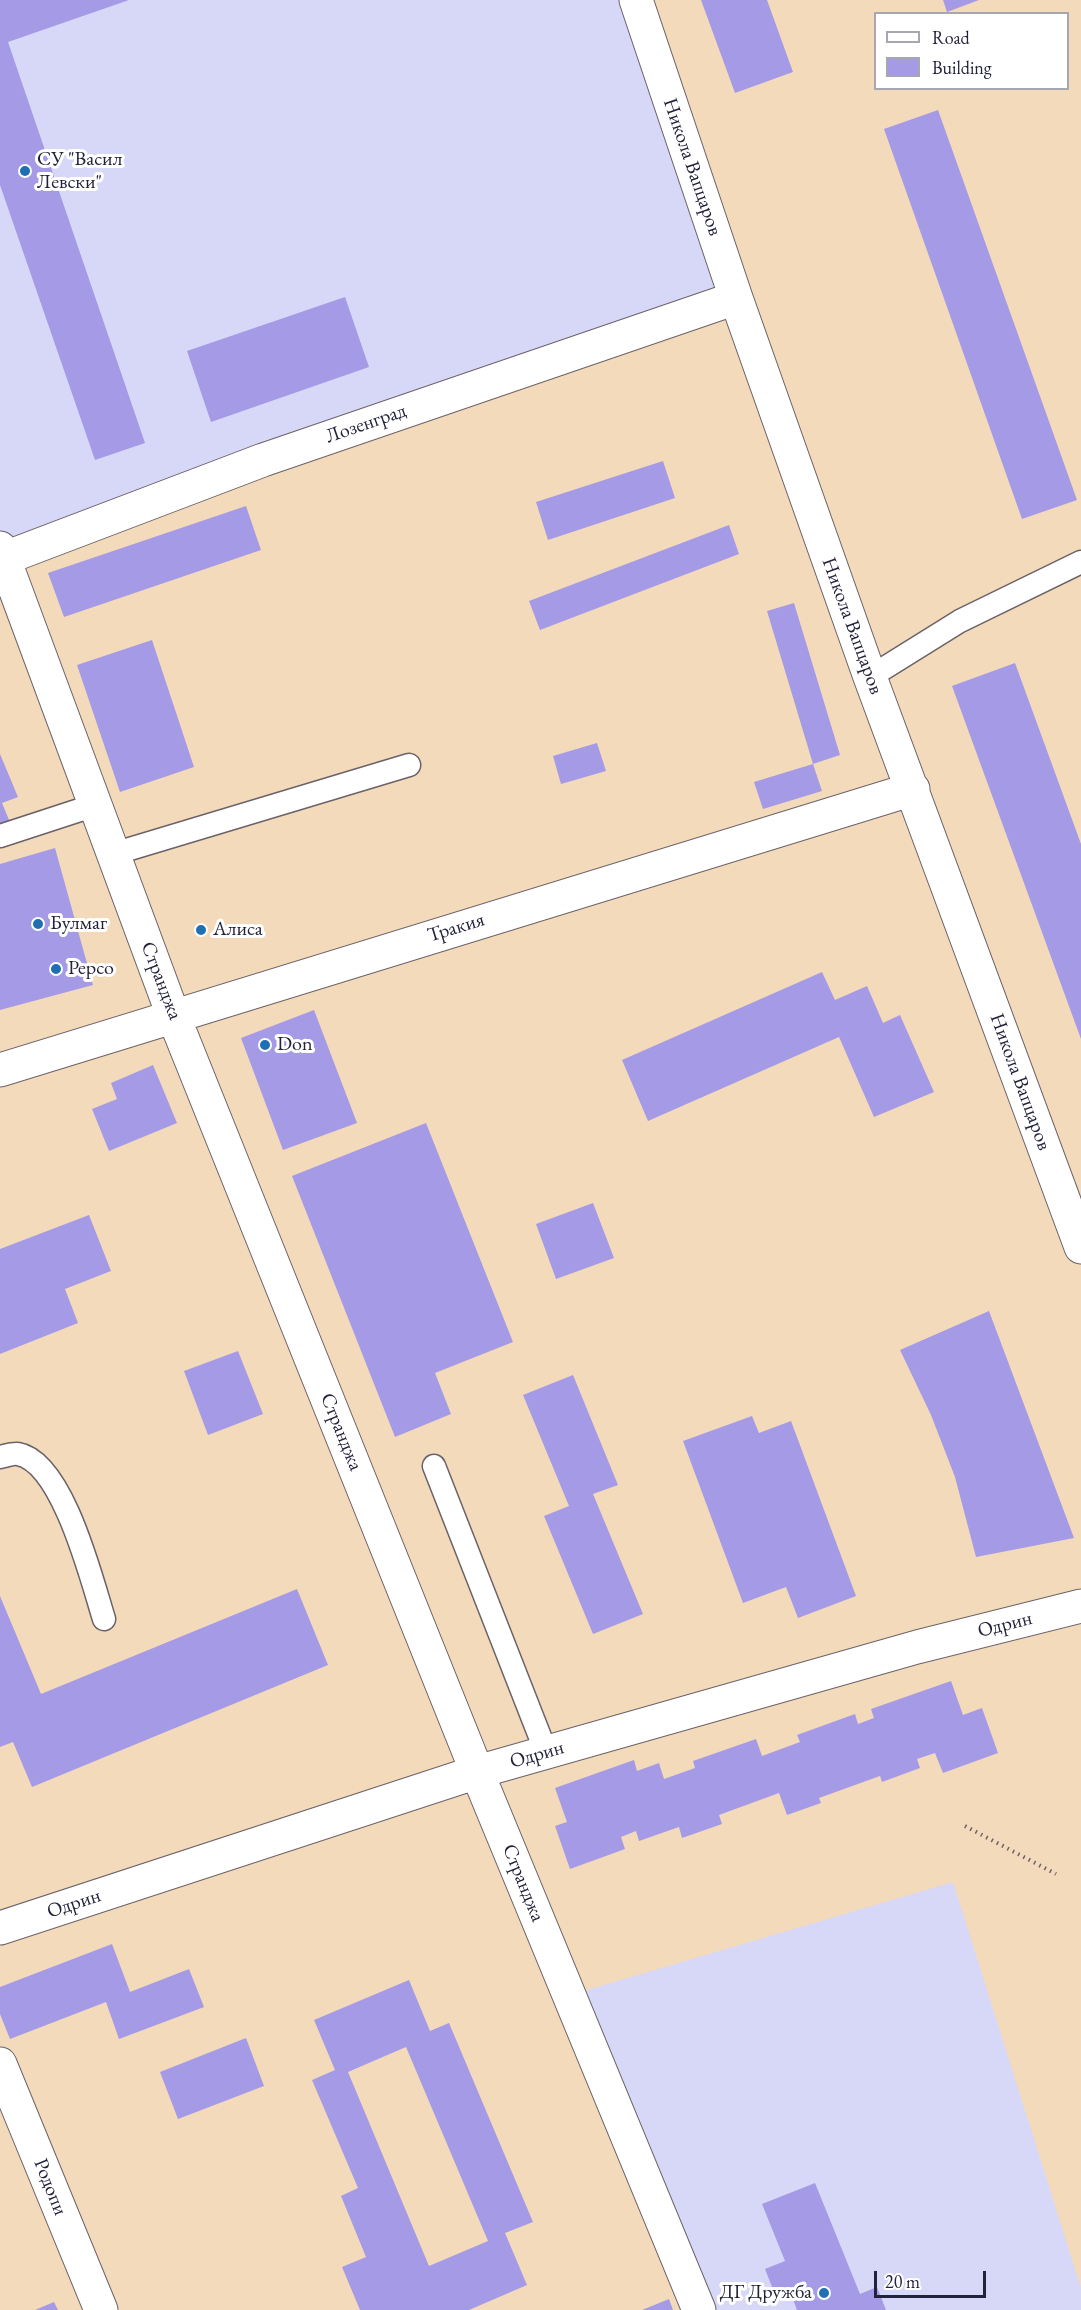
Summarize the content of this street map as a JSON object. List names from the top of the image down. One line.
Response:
{"streets":{"street":["Никола Вапцаров","Лозенград","Тракия","Странджа","Одрин","Родопи"]},"crossings":[["Никола Вапцаров","Лозенград"],["Никола Вапцаров","Тракия"],["Лозенград","Странджа"],["Тракия","Странджа"],["Странджа","Одрин"]],"places":["СУ \"Васил Левски\"","Булмаг","Алиса","Pepco","Don","ДГ Дружба"],"legend":["Road","Building"],"scale_bar":"20 m"}
